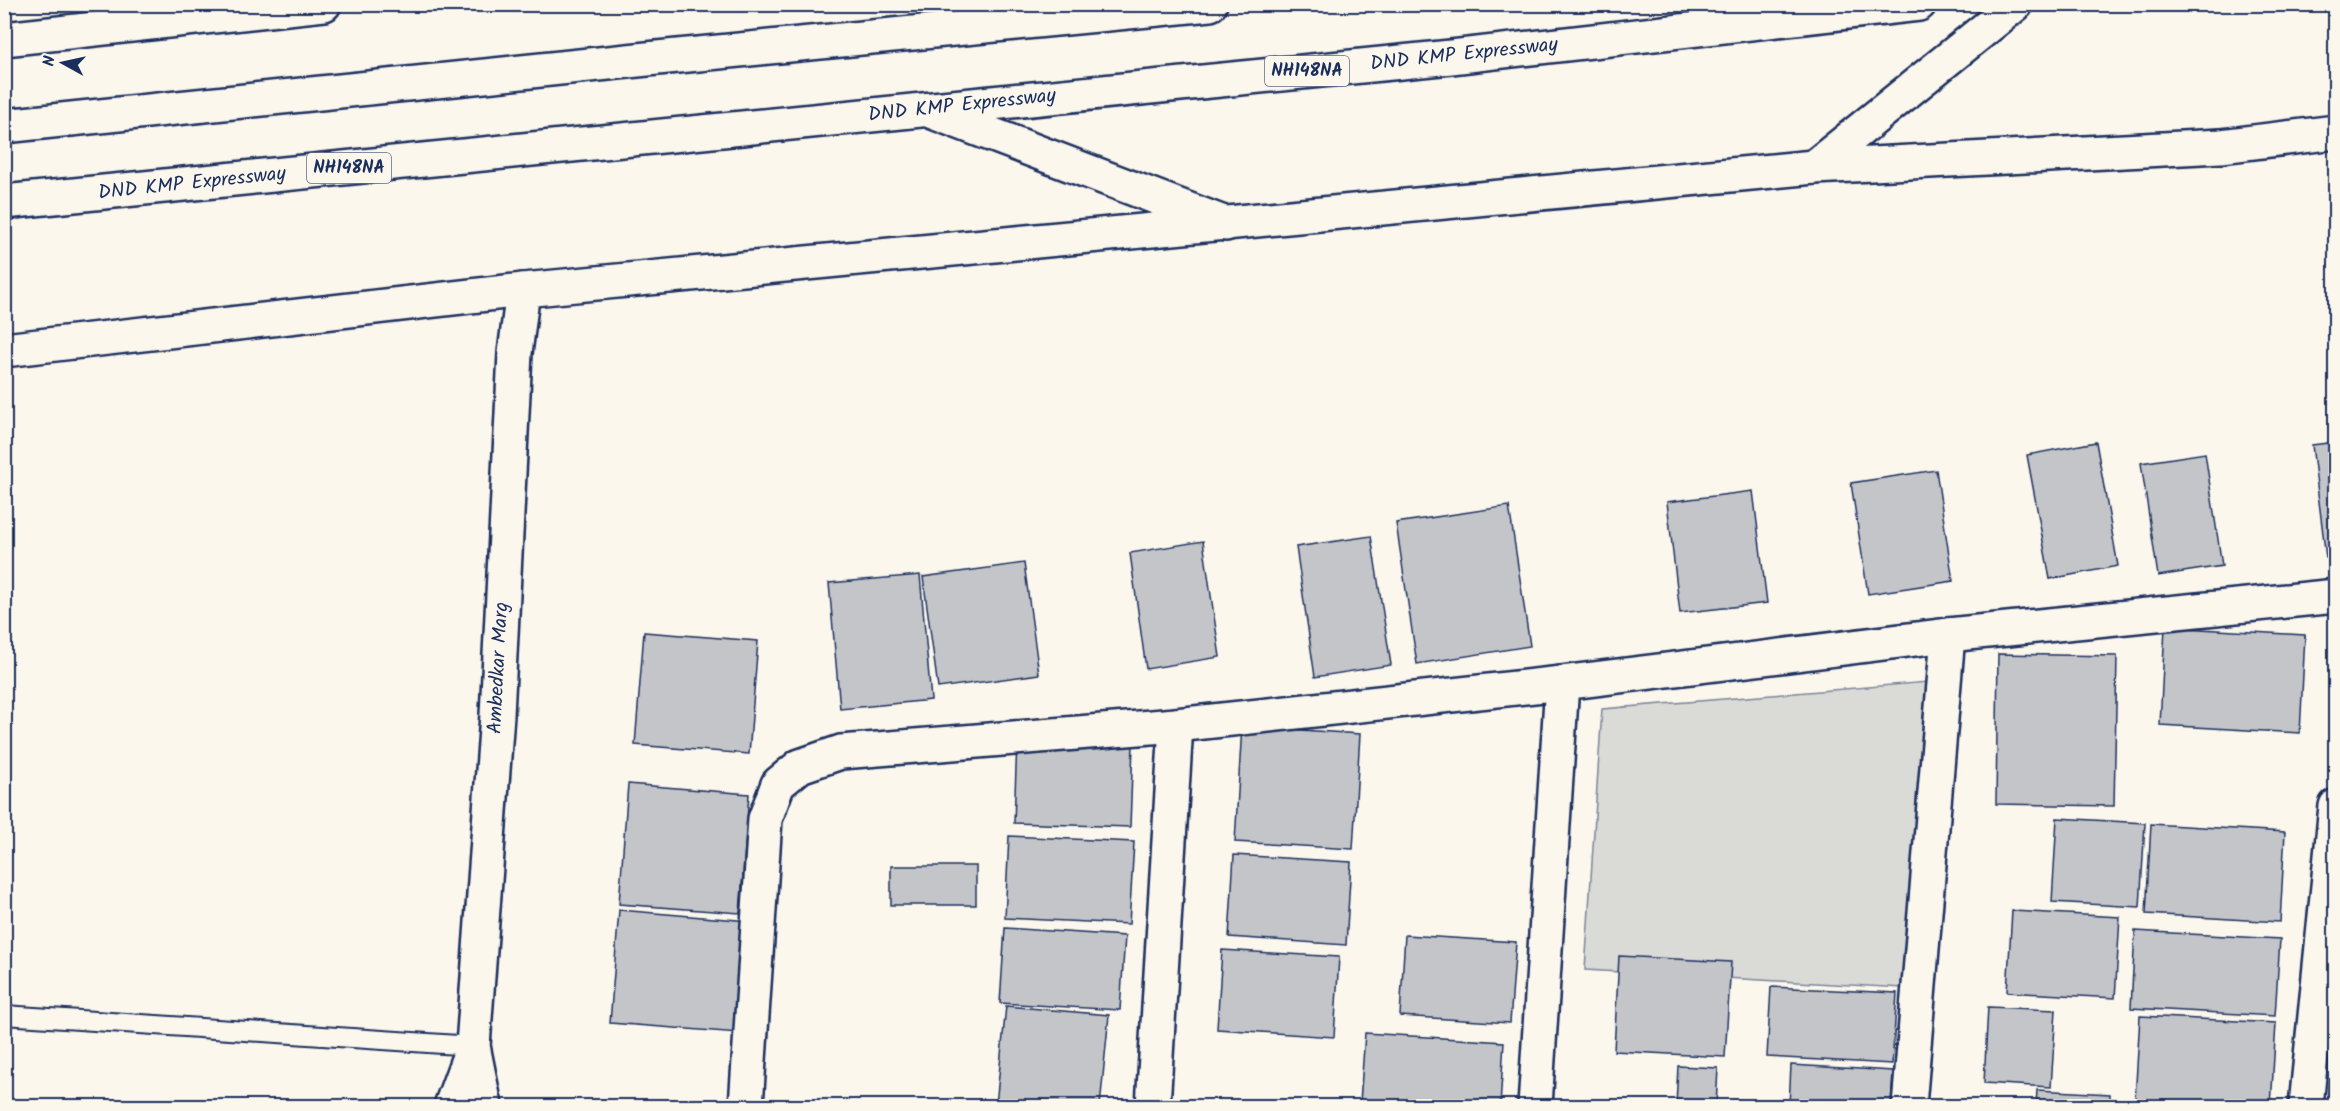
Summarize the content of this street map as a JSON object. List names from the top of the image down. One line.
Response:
{"streets":{"main road":["DND KMP Expressway","NH148NA","Ambedkar Marg"]},"north":"left"}
